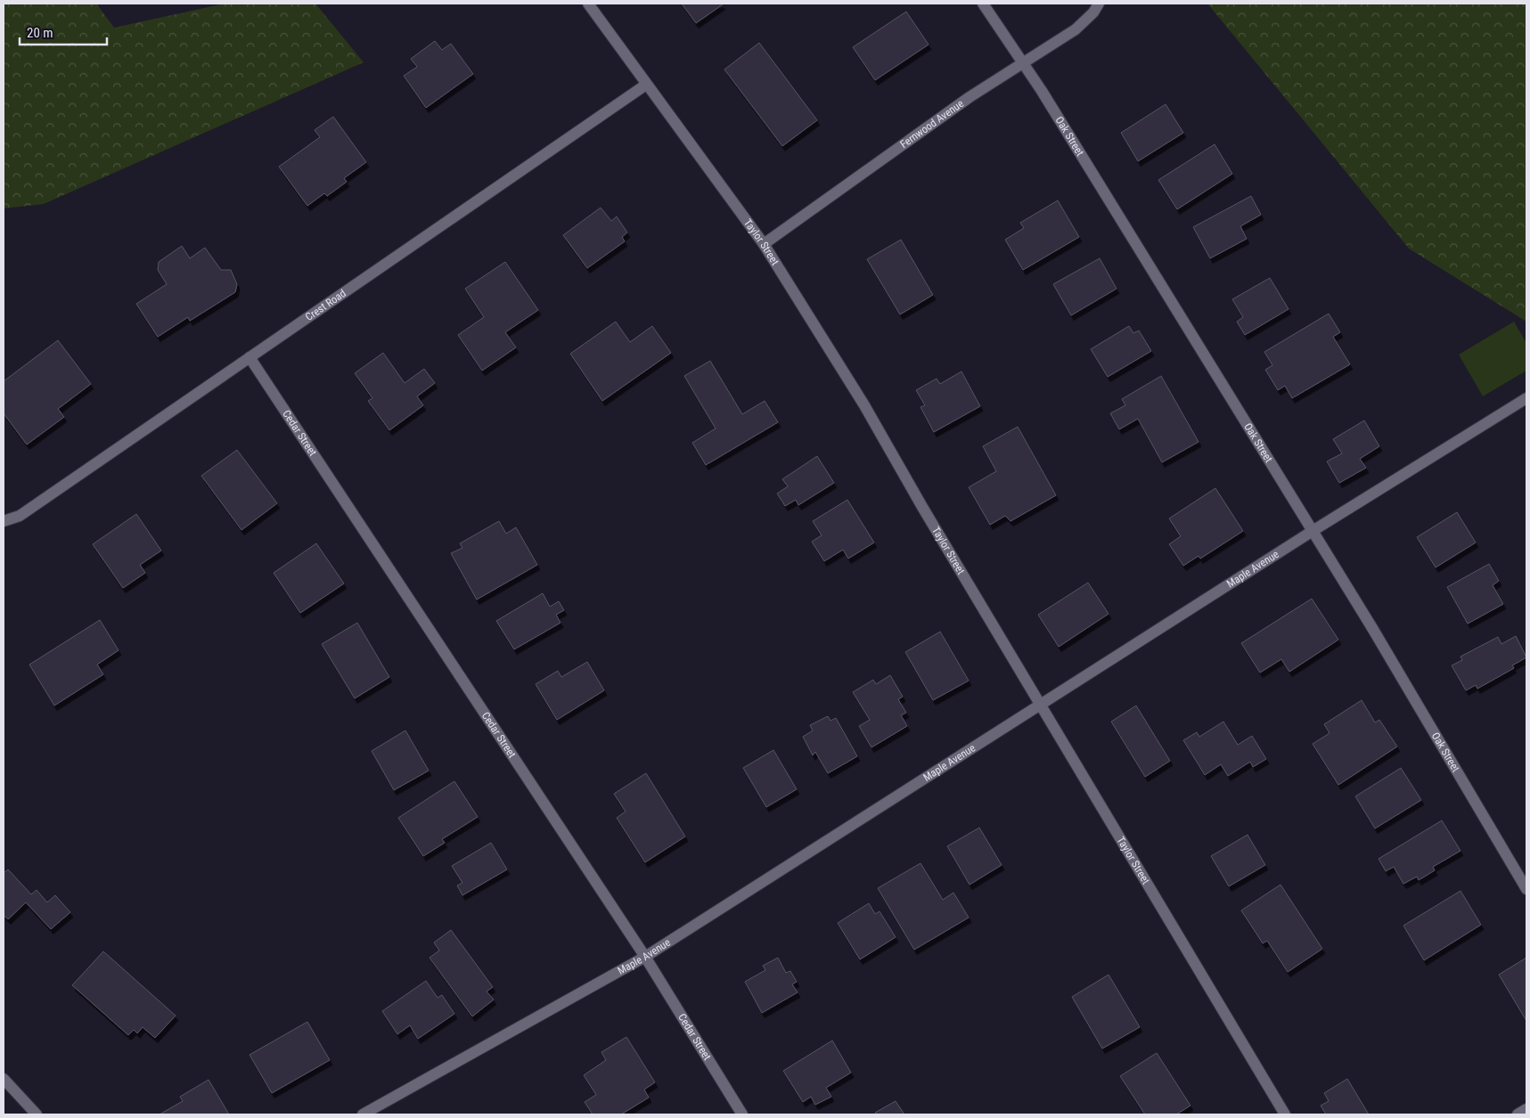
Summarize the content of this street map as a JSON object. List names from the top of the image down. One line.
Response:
{"streets":{"street":["Fernwood Avenue","Oak Street","Taylor Street","Crest Road","Cedar Street","Maple Avenue"]},"crossings":[["Fernwood Avenue","Oak Street"],["Fernwood Avenue","Taylor Street"],["Oak Street","Maple Avenue"],["Taylor Street","Crest Road"],["Taylor Street","Maple Avenue"],["Crest Road","Cedar Street"],["Cedar Street","Maple Avenue"]],"scale_bar":"20 m"}
